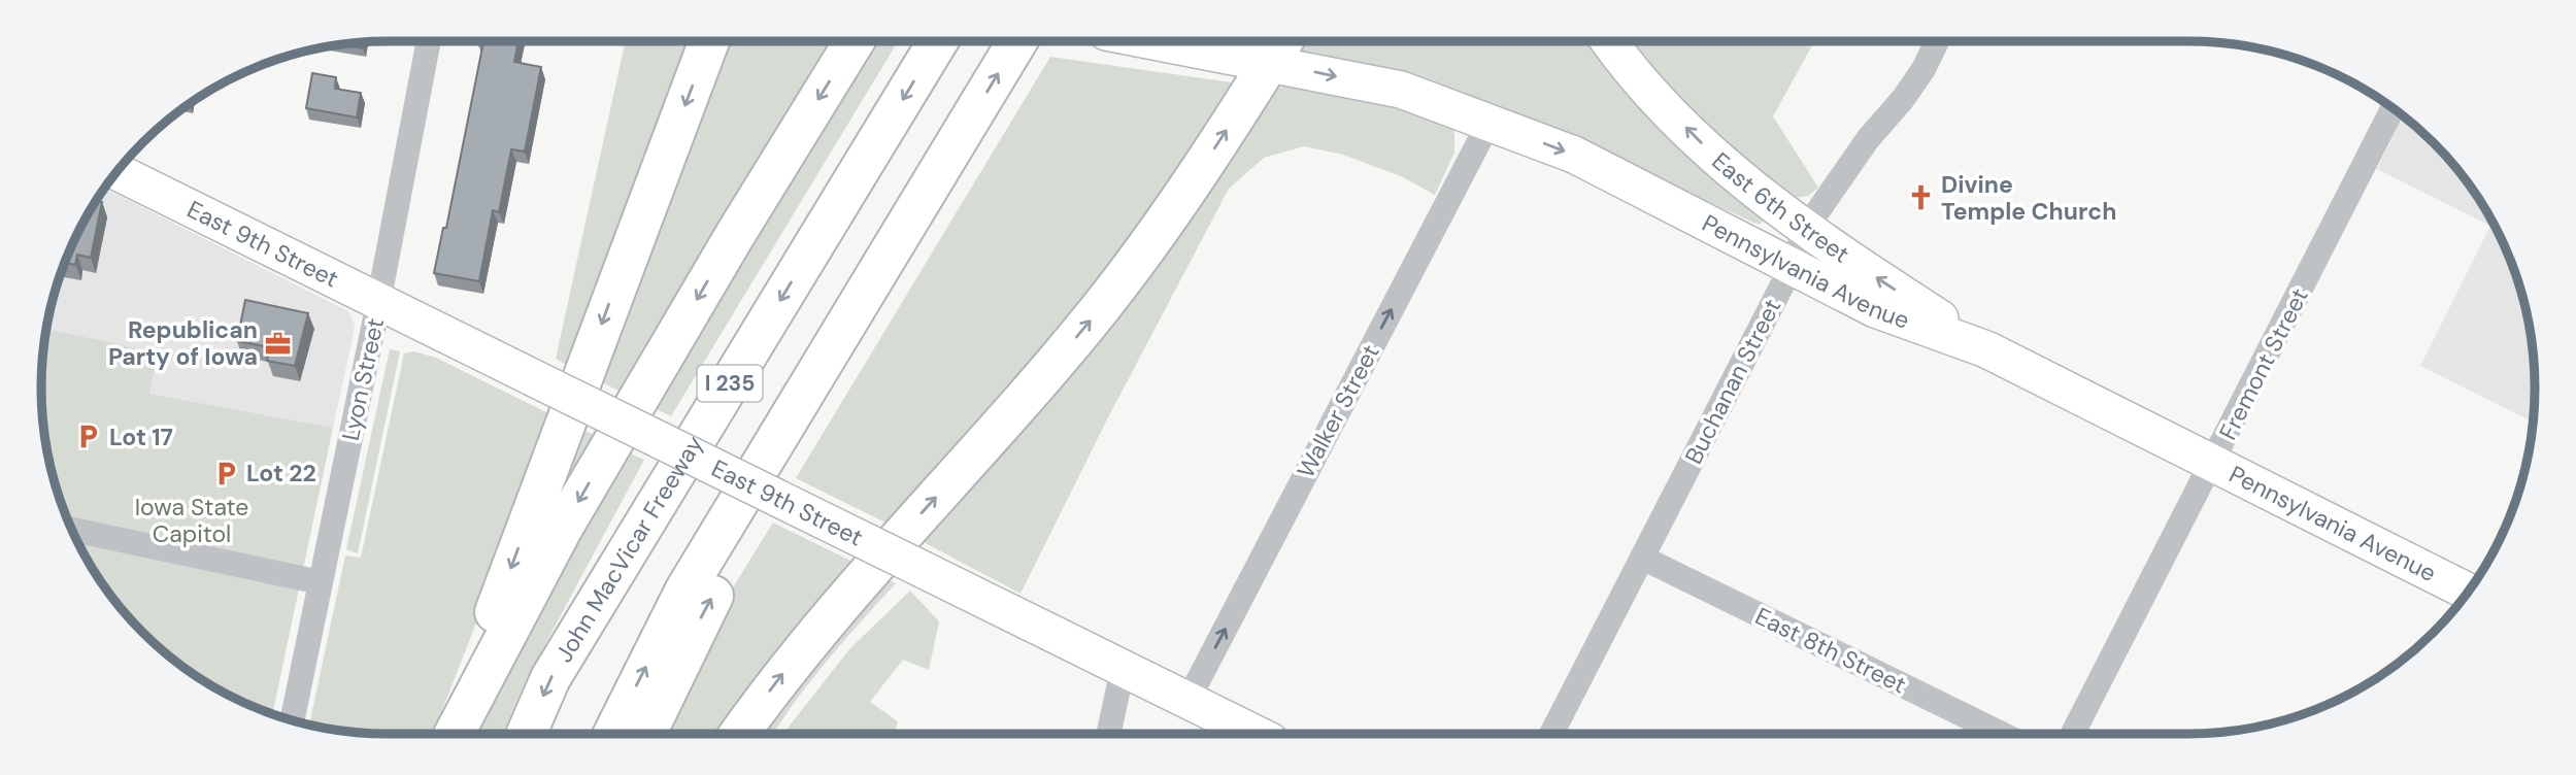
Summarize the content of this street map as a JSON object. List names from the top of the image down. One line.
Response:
{"streets":{"highway":["I 235","John MacVicar Freeway"],"main road":["East 6th Street","East 9th Street","Pennsylvania Avenue"],"street":["Fremont Street","Lyon Street","Buchanan Street","Walker Street","East 8th Street"]},"crossings":[["East 6th Street","Pennsylvania Avenue"],["East 6th Street","Buchanan Street"],["East 9th Street","Lyon Street"],["East 9th Street","Walker Street"],["Pennsylvania Avenue","Fremont Street"],["Pennsylvania Avenue","Buchanan Street"],["Pennsylvania Avenue","Walker Street"],["Buchanan Street","East 8th Street"]],"one_way":["East 6th Street","Pennsylvania Avenue","Walker Street"],"parks":["Iowa State Capitol"],"places":{"church":["Divine Temple Church"],"office":["Republican Party of Iowa"],"parking":["Lot 17","Lot 22"]}}
